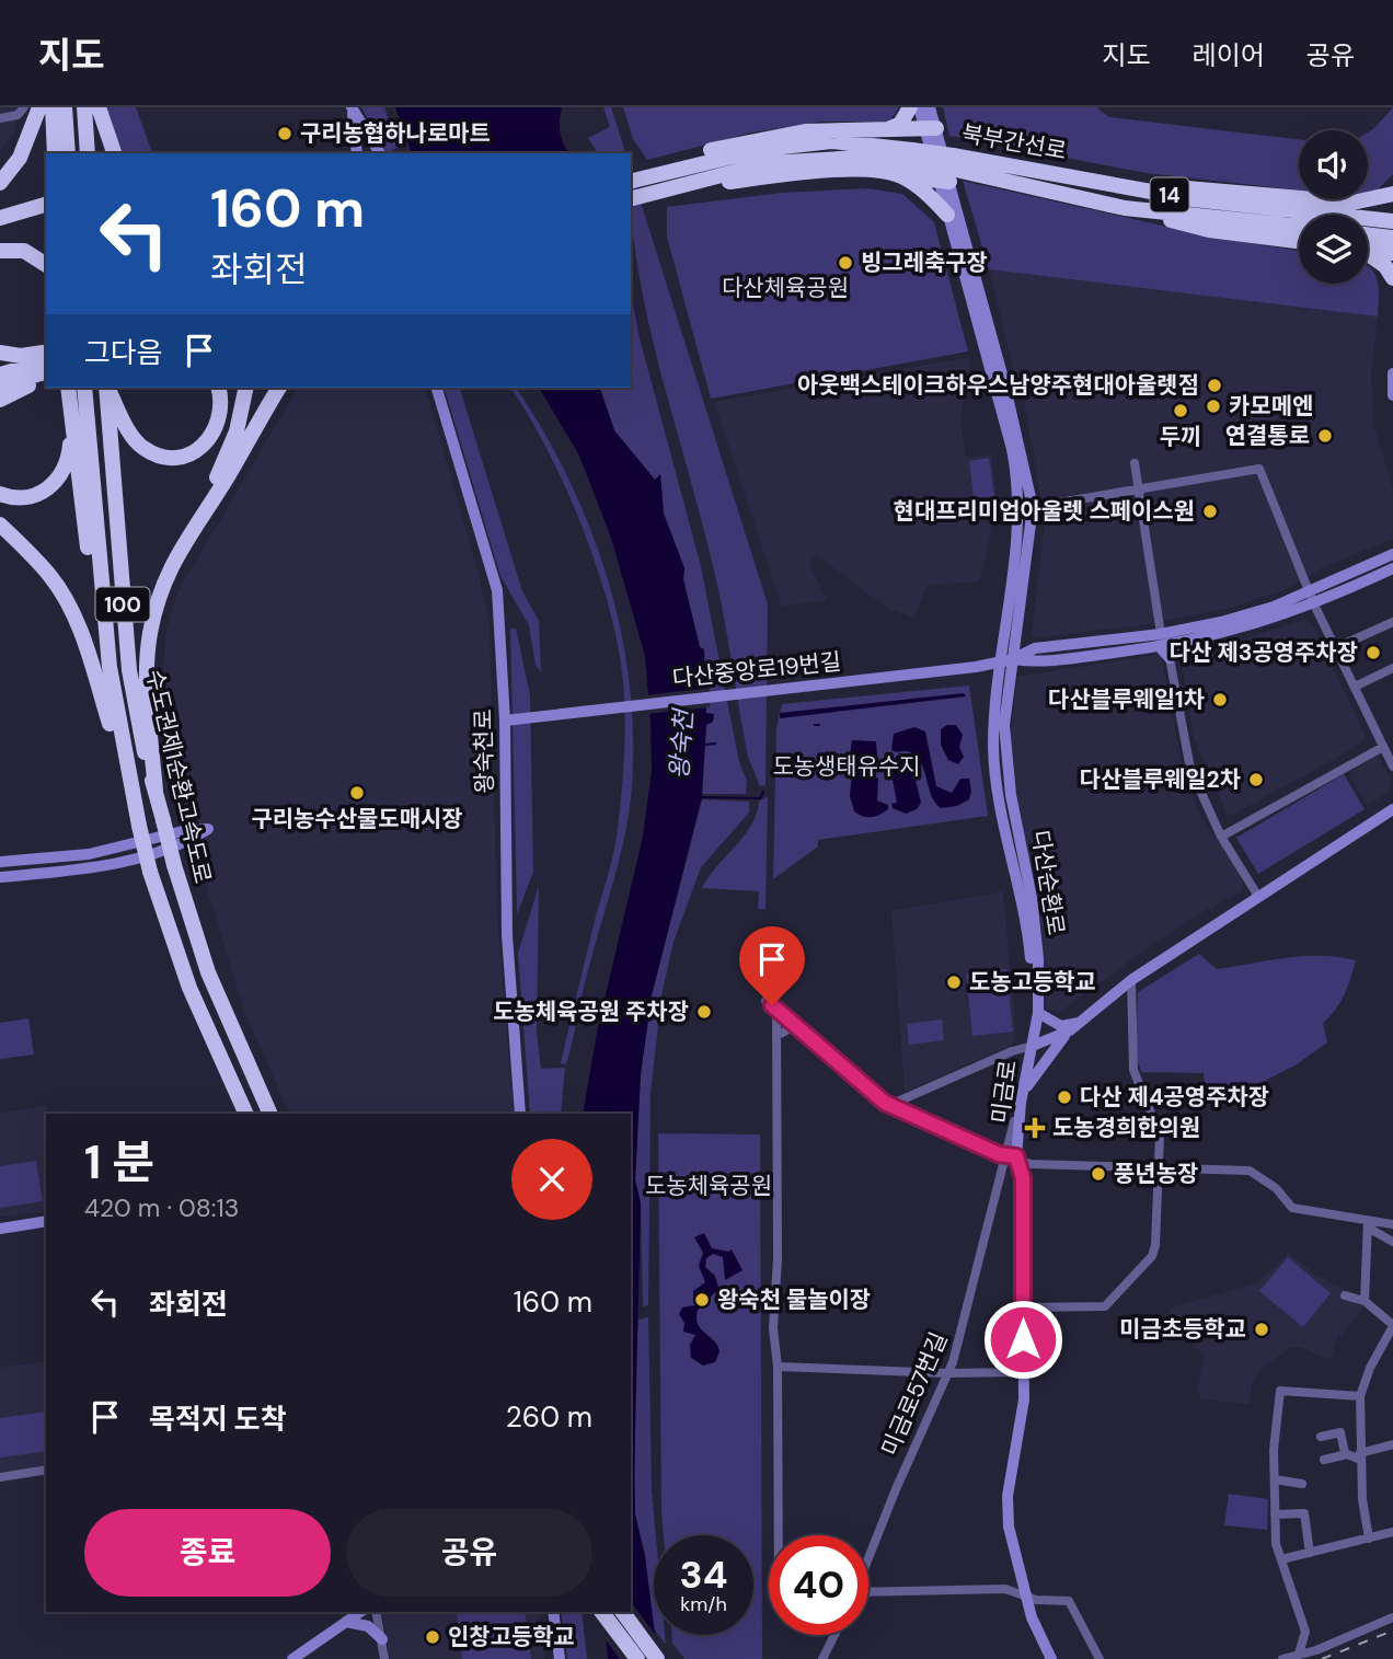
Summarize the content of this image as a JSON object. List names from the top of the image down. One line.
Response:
{"streets":{"highway":["북부간선로","14","100","수도권제1순환고속도로"],"street":["다산중앙로19번길","왕숙천로","다산순환로","미금로","미금로57번길"]},"crossings":[["북부간선로","다산순환로"],["다산중앙로19번길","왕숙천로"],["다산중앙로19번길","다산순환로"],["다산순환로","미금로"],["미금로","미금로57번길"]],"water":["왕숙천"],"parks":["다산체육공원","도농생태유수지","도농체육공원"],"places":{"other":["구리농협하나로마트","빙그레축구장","아웃백스테이크하우스남양주현대아울렛점","카모메엔","두끼","연결통로","현대프리미엄아울렛 스페이스원","다산 제3공영주차장","다산블루웨일1차","다산블루웨일2차","구리농수산물도매시장","도농고등학교","도농체육공원 주차장","다산 제4공영주차장","풍년농장","왕숙천 물놀이장","미금초등학교","인창고등학교"],"health":["도농경희한의원"]},"page":{"header":"지도","nav":["지도","레이어","공유"],"turn":["160 m","좌회전"],"then":"그다음","heading":["1 분","420 m · 08:13"],"list":[{"name":"좌회전","value":"160 m"},{"name":"목적지 도착","value":"260 m"}],"buttons":["종료","공유"],"speed":"34 km/h","limit":"40"}}
